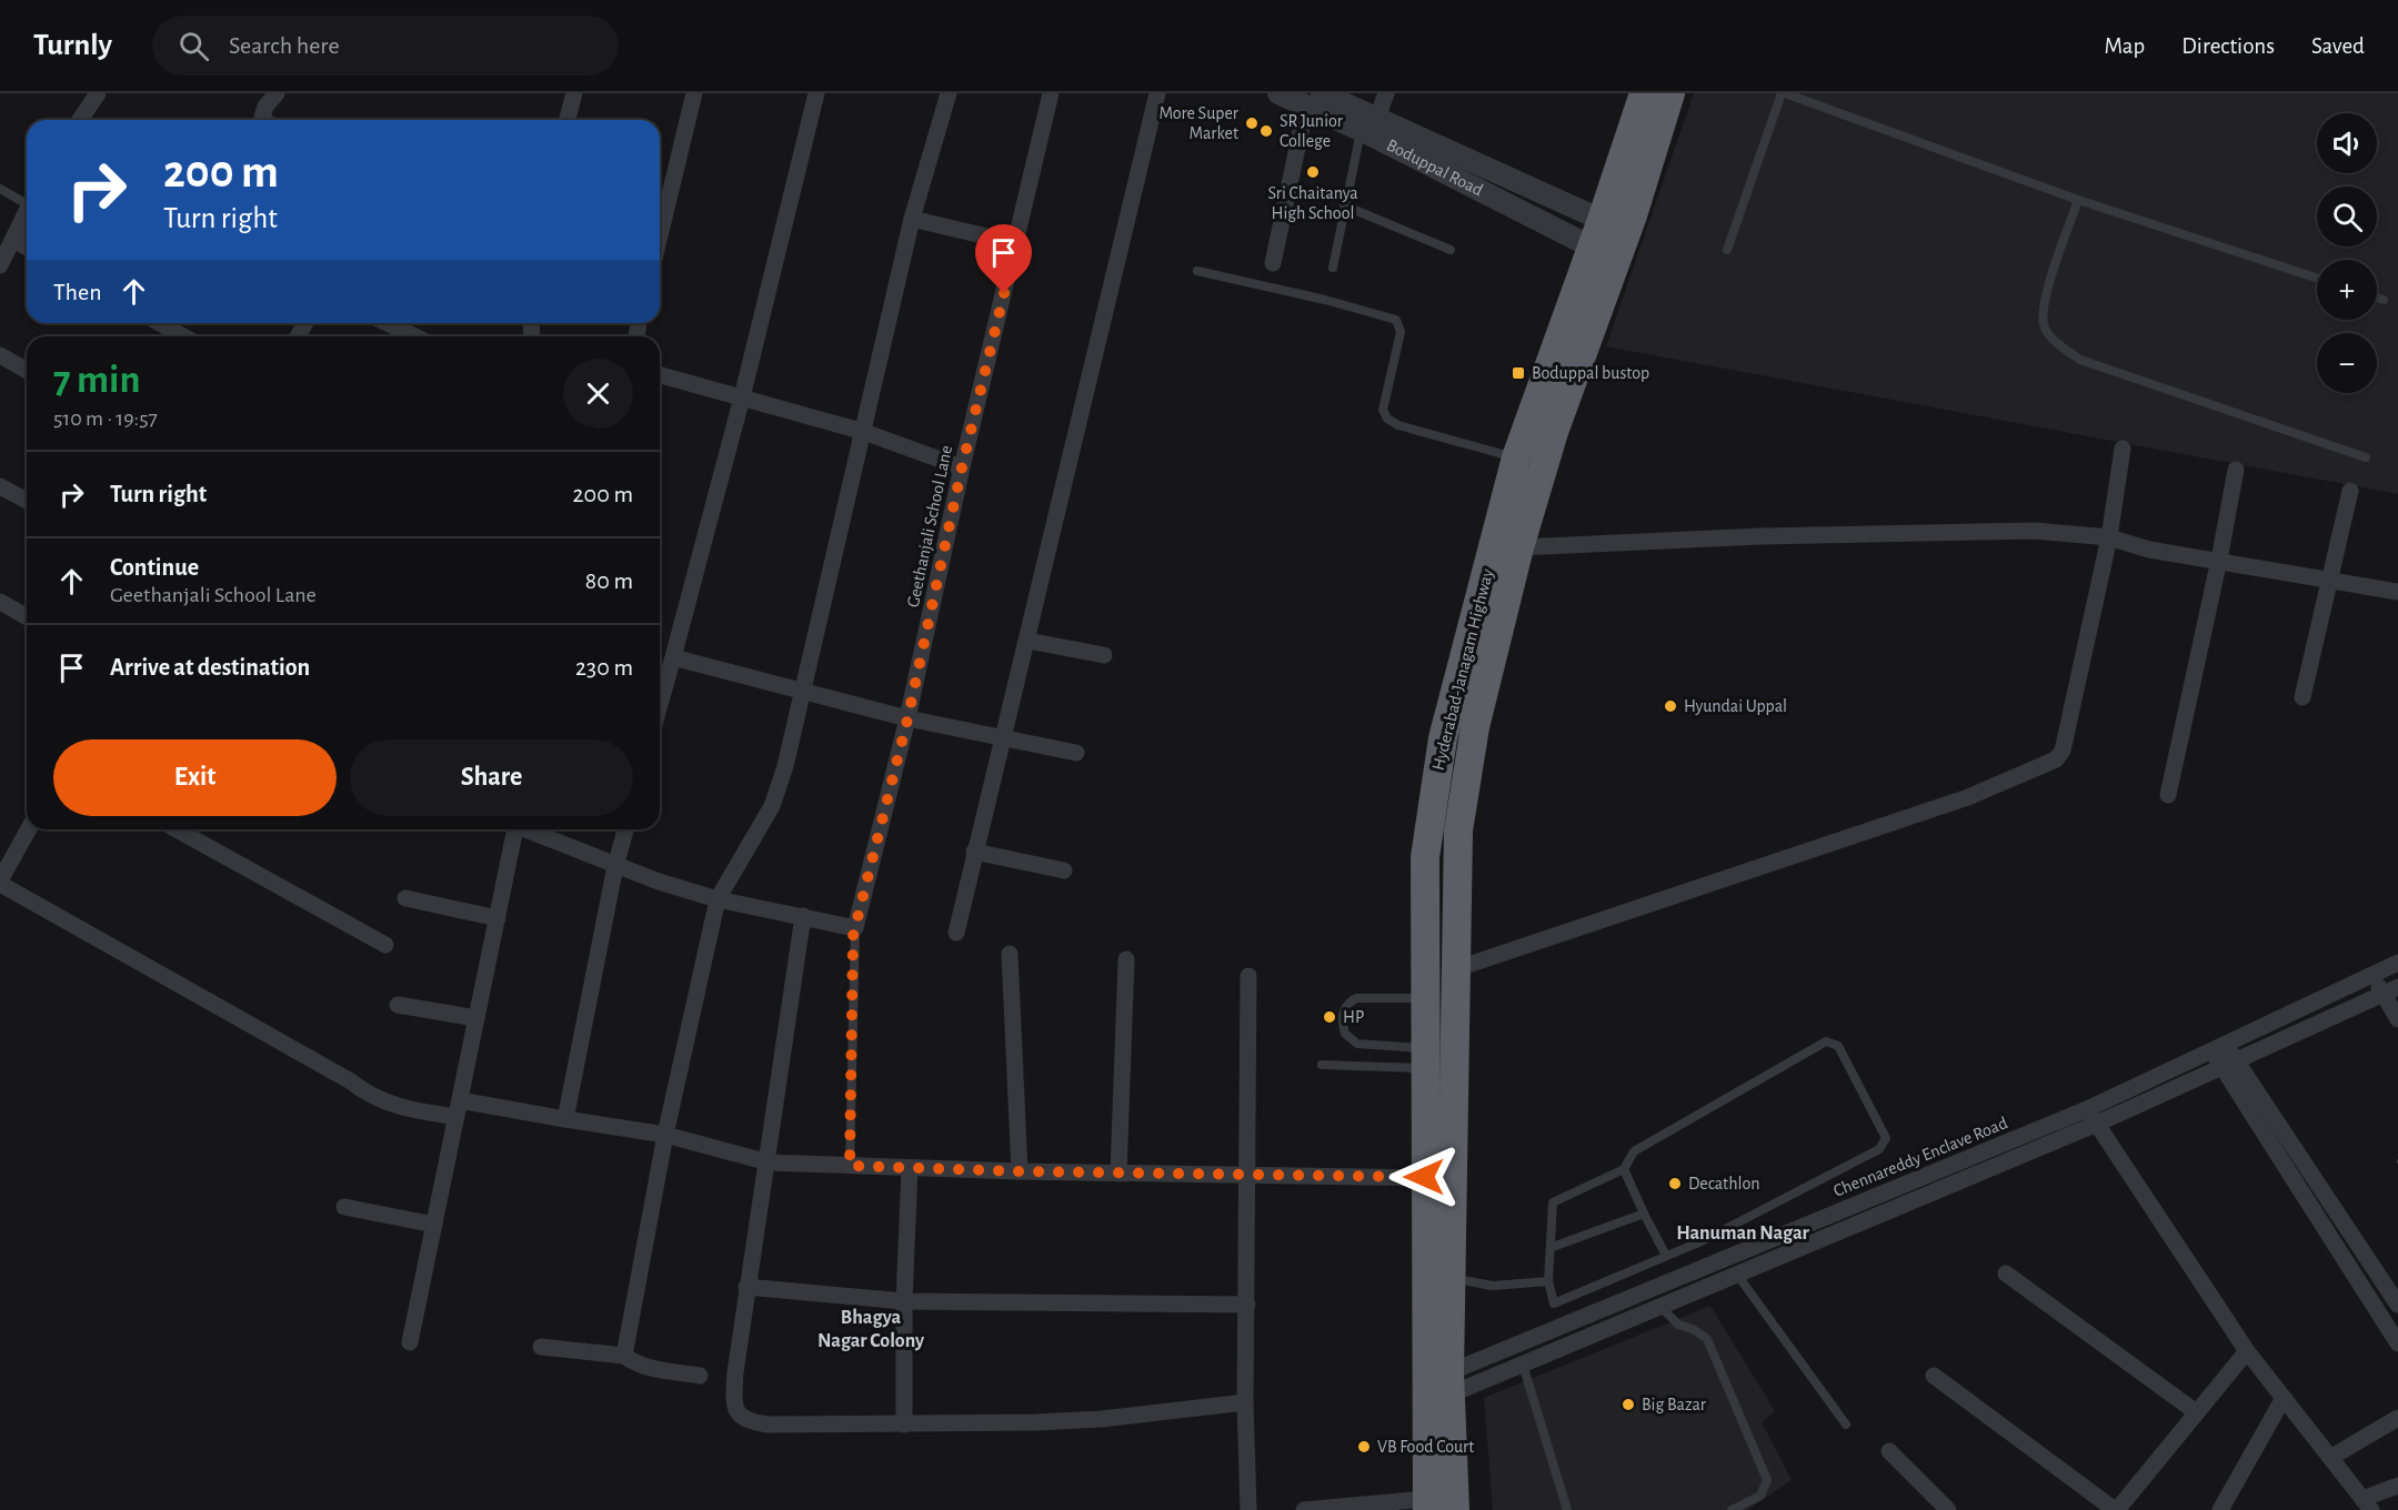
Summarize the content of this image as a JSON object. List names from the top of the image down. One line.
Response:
{"streets":{"highway":["Hyderabad-Janagam Highway"],"street":["Boduppal Road","Geethanjali School Lane","Chennareddy Enclave Road"]},"crossings":[["Boduppal Road","Hyderabad-Janagam Highway"],["Hyderabad-Janagam Highway","Chennareddy Enclave Road"]],"districts":["Hanuman Nagar","Bhagya Nagar Colony"],"places":{"other":["More Super Market","SR Junior College","Sri Chaitanya High School","Hyundai Uppal","HP","Decathlon","Big Bazar","VB Food Court"],"transit":["Boduppal bustop"]},"page":{"header":"Turnly","search":"Search here","nav":["Map","Directions","Saved"],"map_buttons":["+","−"],"turn":["200 m","Turn right"],"then":"Then","heading":["7 min","510 m · 19:57"],"list":[{"name":"Turn right","value":"200 m"},{"name":"Continue","note":"Geethanjali School Lane","value":"80 m"},{"name":"Arrive at destination","value":"230 m"}],"buttons":["Exit","Share"]}}
